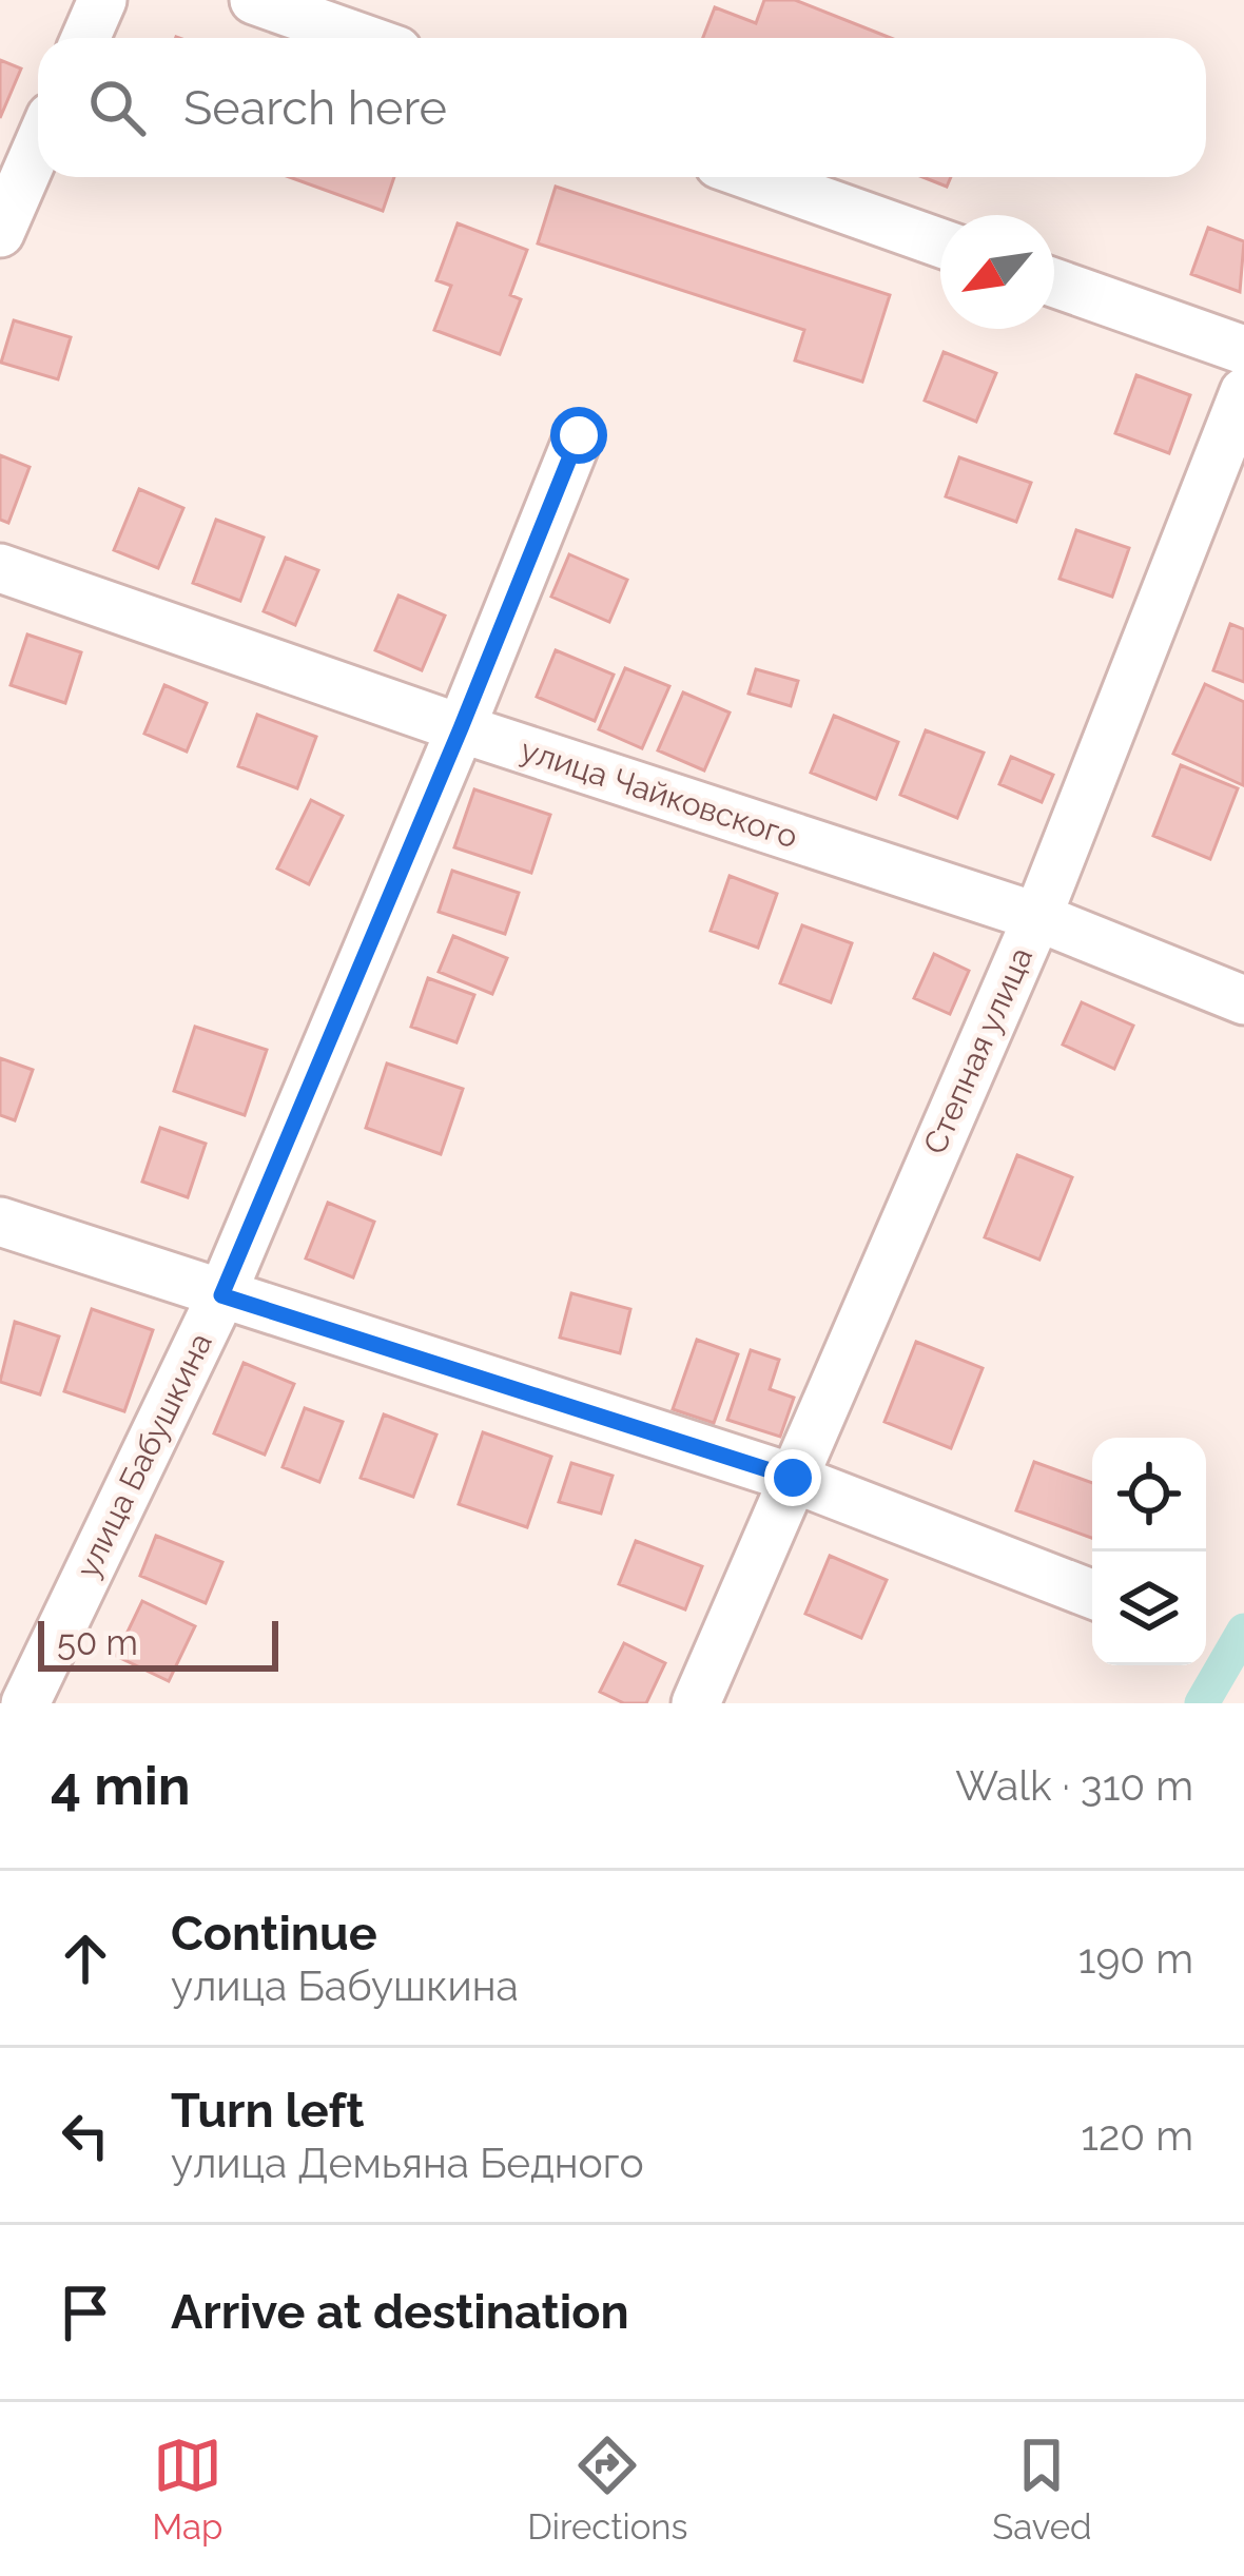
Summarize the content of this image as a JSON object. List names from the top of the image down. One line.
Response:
{"streets":{"street":["улица Чайковского","Степная улица","улица Бабушкина"]},"crossings":[["улица Чайковского","Степная улица"],["улица Чайковского","улица Бабушкина"]],"scale_bar":"50 m","north":"bottom left","page":{"search":"Search here","scale":"50 m","heading":["4 min","Walk · 310 m"],"list":[["Continue","улица Бабушкина","190 m"],["Turn left","улица Демьяна Бедного","120 m"],"Arrive at destination"],"nav":["Map","Directions","Saved"]}}
